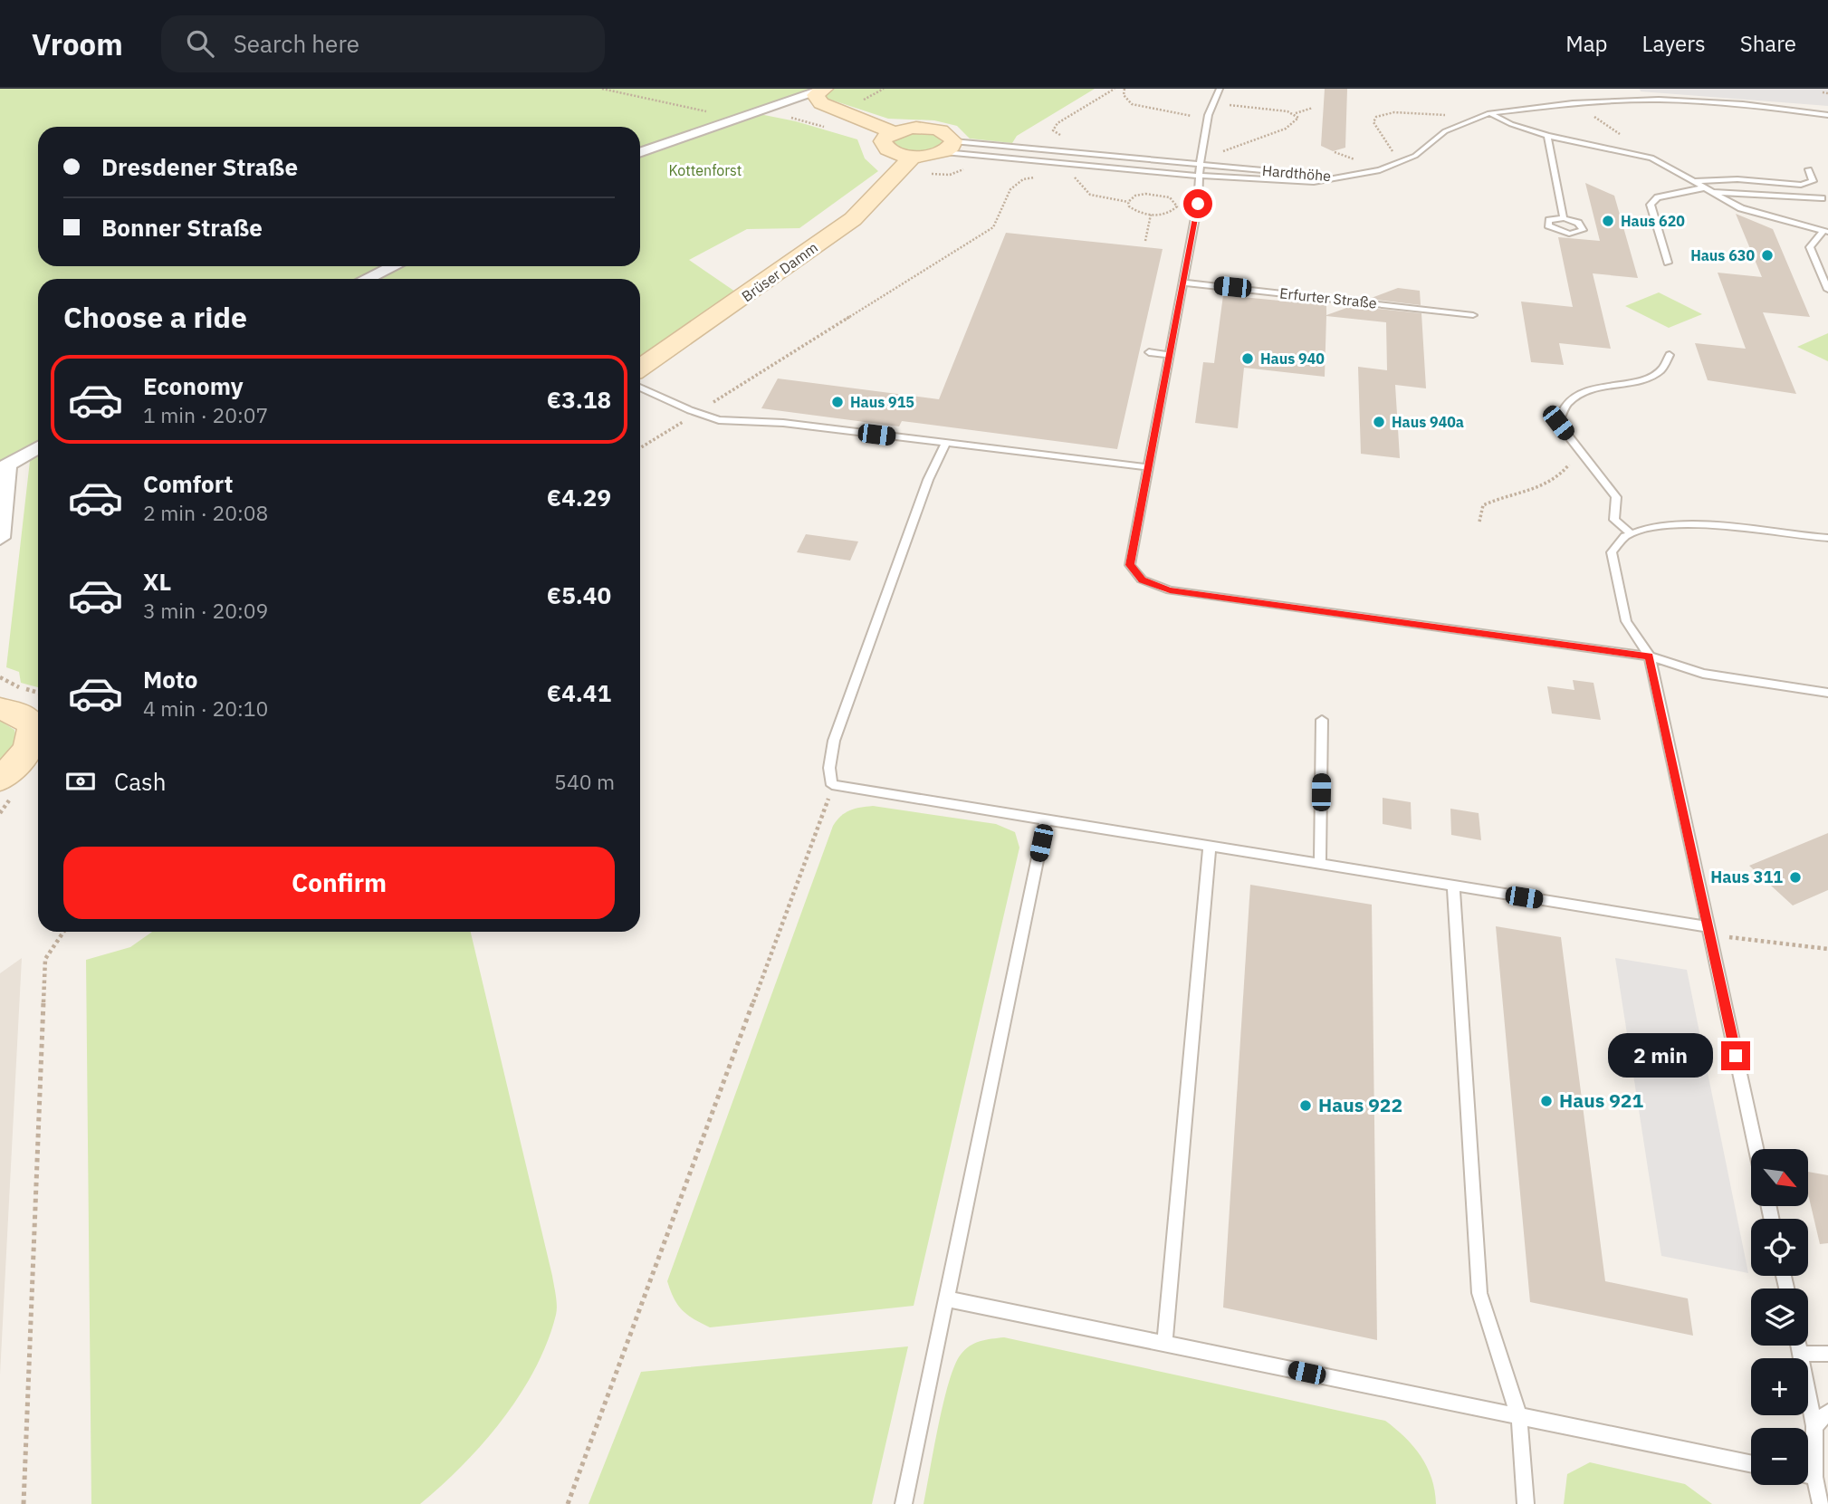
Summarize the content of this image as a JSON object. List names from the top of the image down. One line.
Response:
{"streets":{"street":["Brüser Damm"],"lane":["Hardthöhe","Erfurter Straße"]},"parks":["Kottenforst"],"places":["Haus 620","Haus 630","Haus 940","Haus 915","Haus 940a","Haus 311","Haus 921","Haus 922"],"north":"bottom right","page":{"header":"Vroom","search":"Search here","nav":["Map","Layers","Share"],"banner":["Dresdener Straße","Bonner Straße"],"heading":"Choose a ride","list":[{"name":"Economy","note":"1 min · 20:07","value":"€3.18"},{"name":"Comfort","note":"2 min · 20:08","value":"€4.29"},{"name":"XL","note":"3 min · 20:09","value":"€5.40"},{"name":"Moto","note":"4 min · 20:10","value":"€4.41"}],"pay":["Cash","540 m"],"buttons":"Confirm","bubble":"2 min","map_buttons":["+","−"]}}
